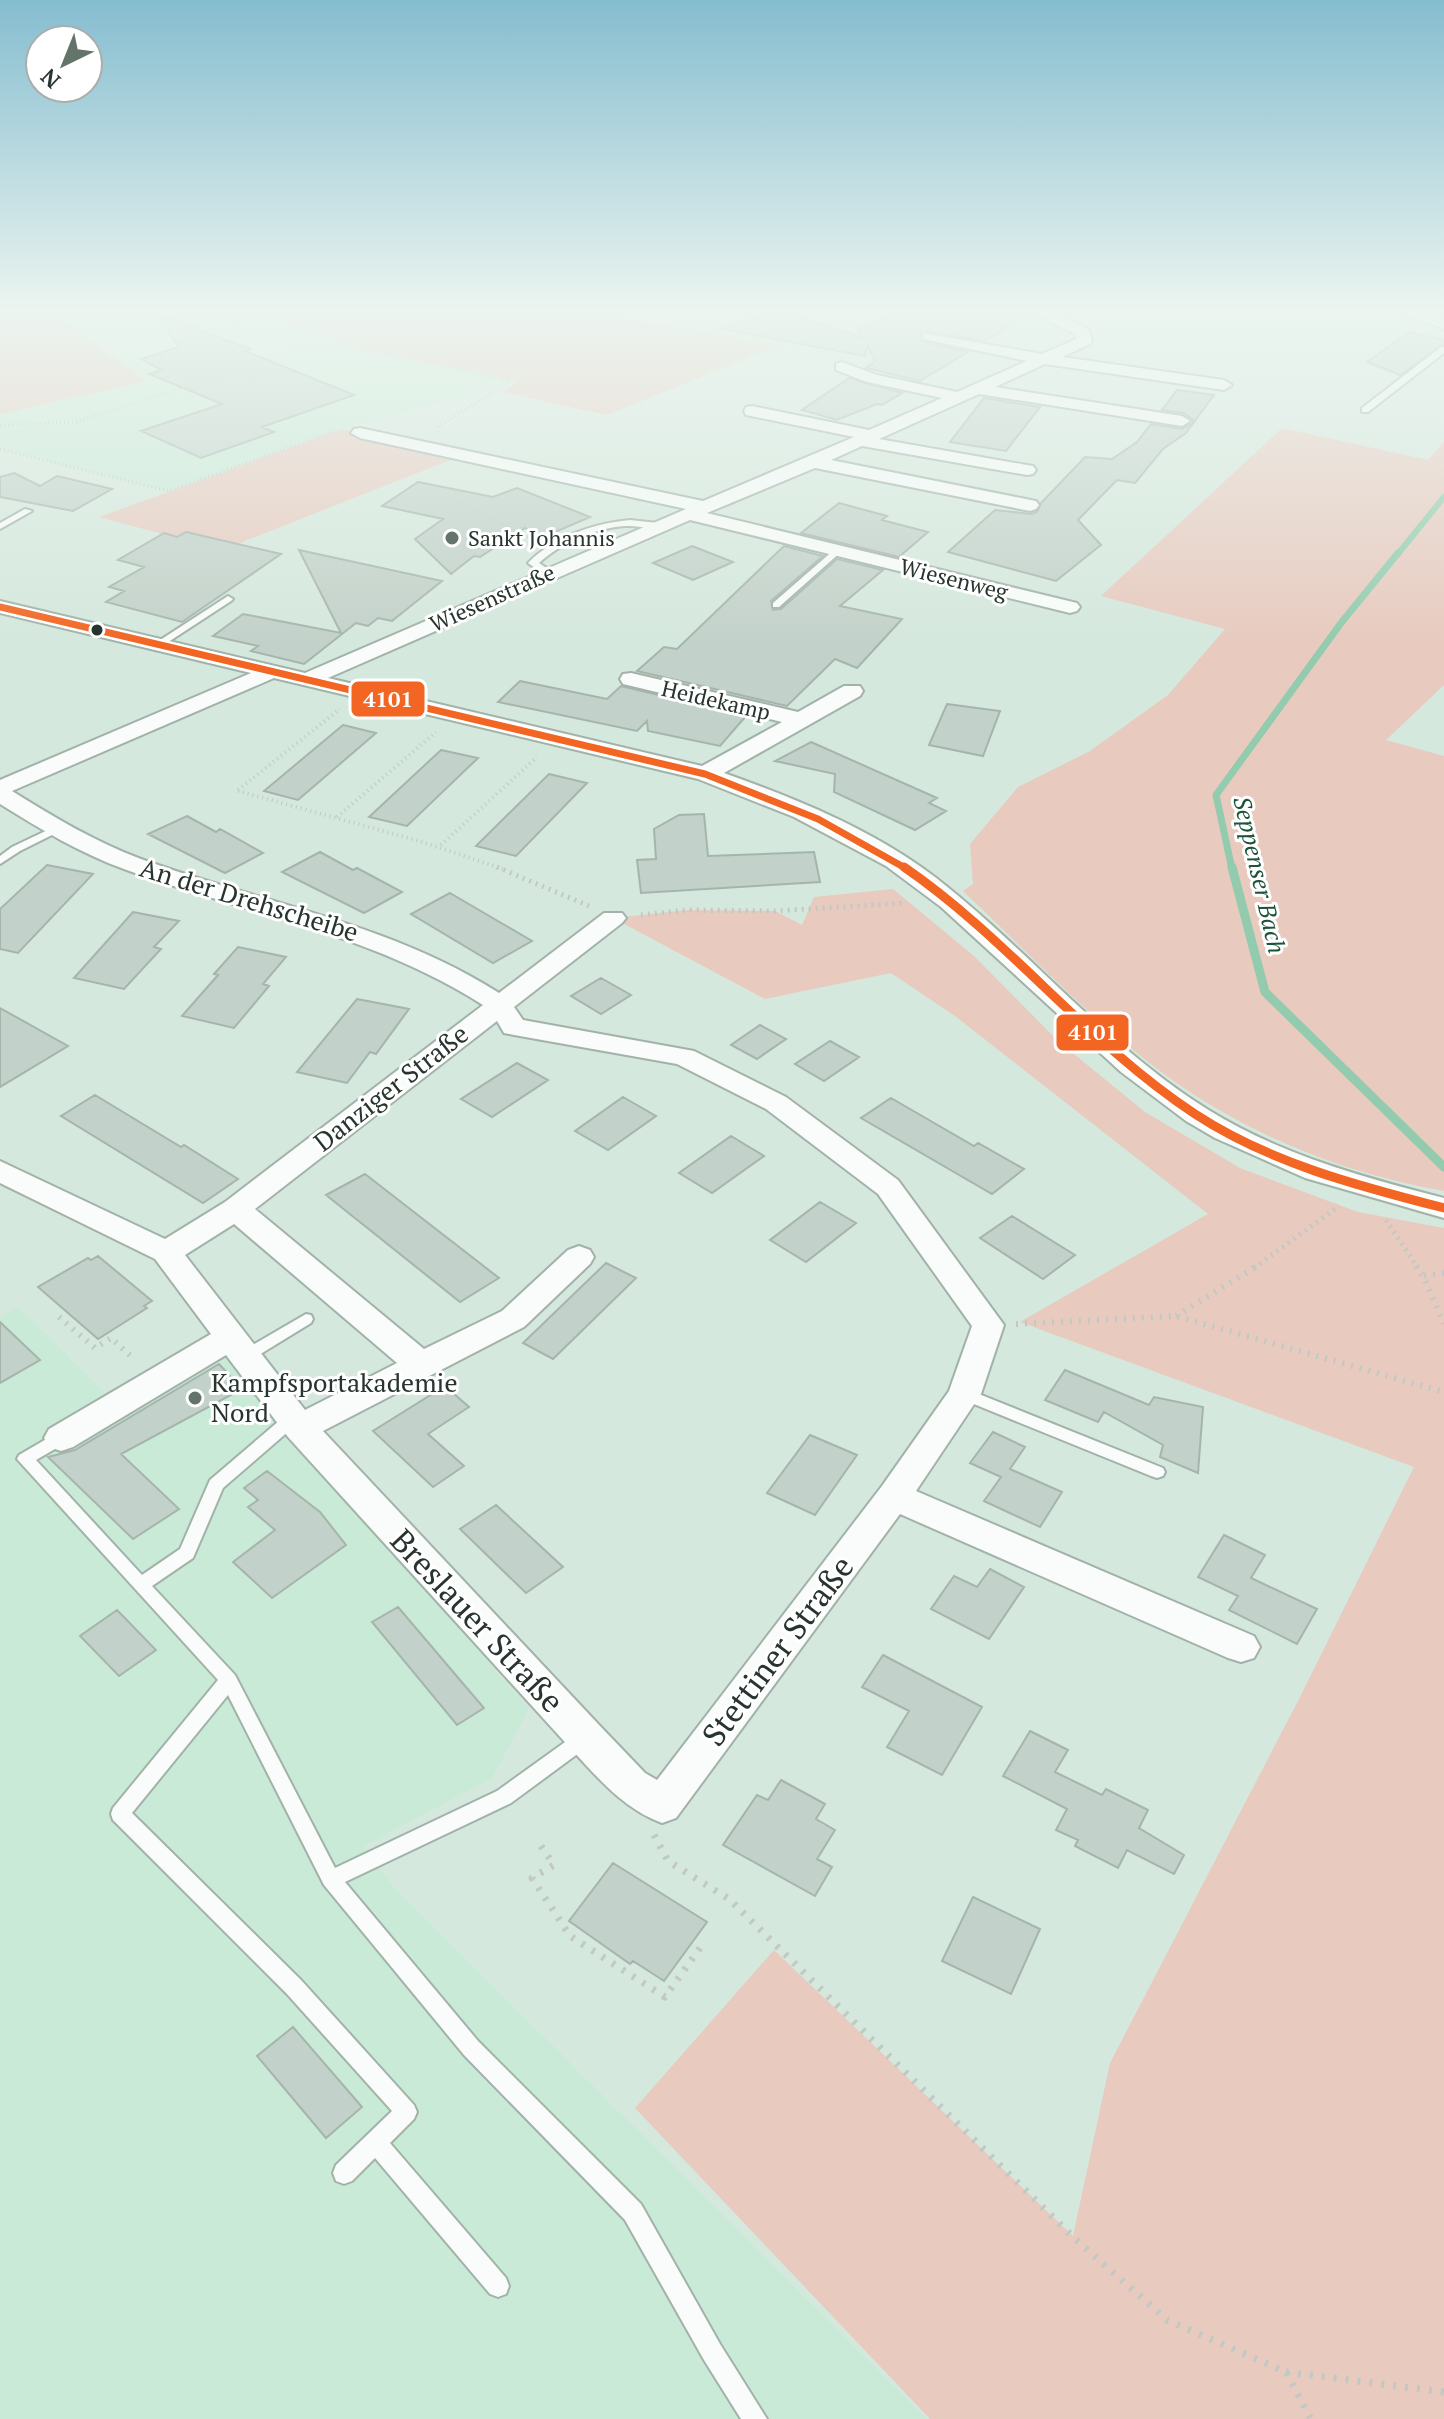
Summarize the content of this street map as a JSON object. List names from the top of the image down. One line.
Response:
{"streets":{"street":["Wiesenweg","Wiesenstraße","Heidekamp","An der Drehscheibe","Danziger Straße","Breslauer Straße","Stettiner Straße"]},"crossings":[["Wiesenweg","Wiesenstraße"],["An der Drehscheibe","Danziger Straße"],["Danziger Straße","Breslauer Straße"],["Breslauer Straße","Stettiner Straße"]],"water":["Seppenser Bach"],"places":["Sankt Johannis","Kampfsportakademie Nord"],"lines":["transit line 4101"],"north":"bottom left"}
